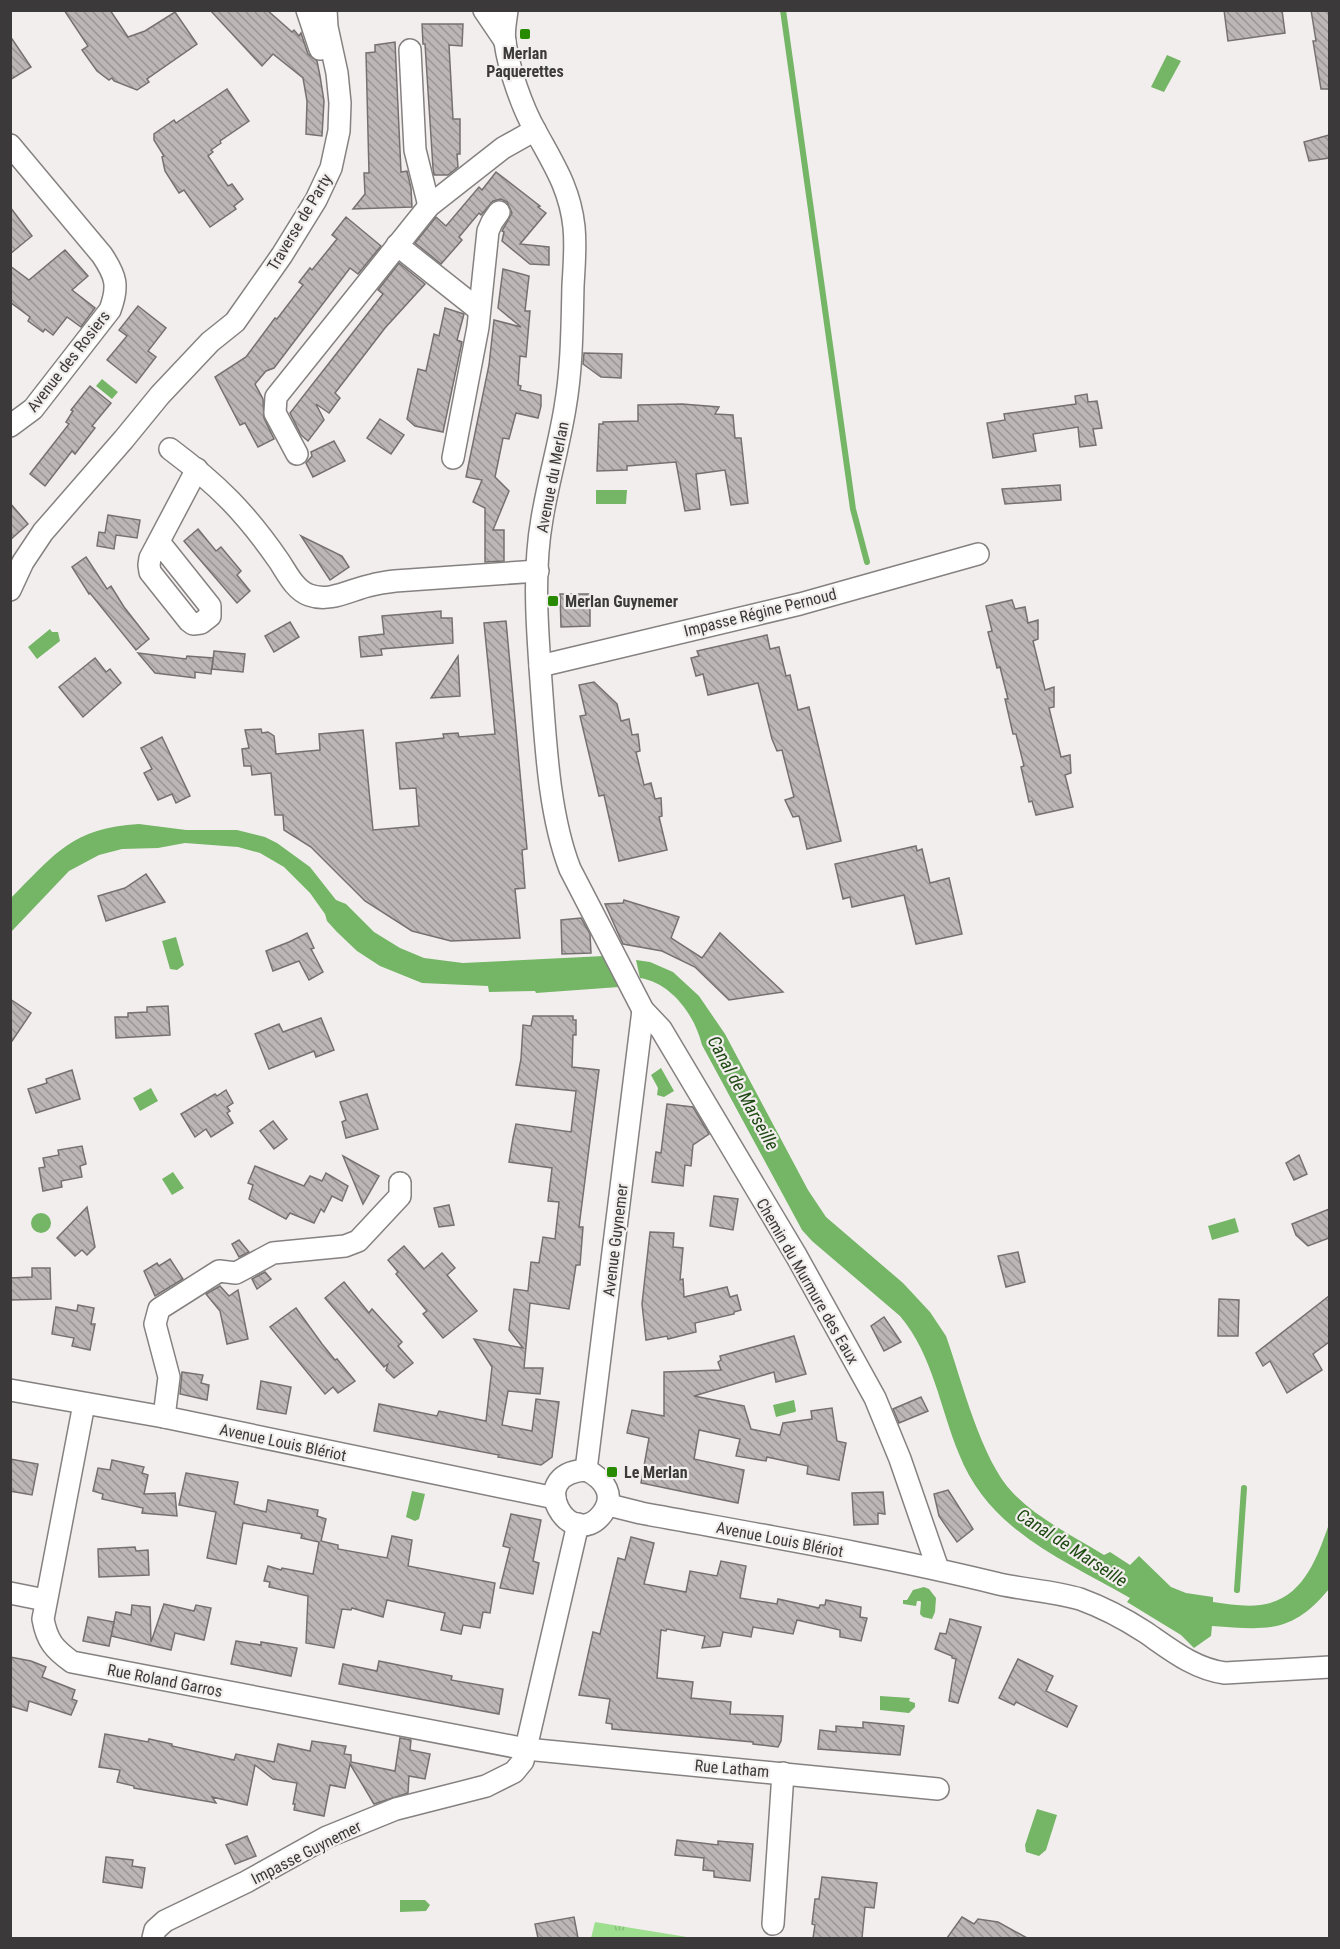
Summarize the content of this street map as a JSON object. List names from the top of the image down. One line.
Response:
{"streets":{"street":["Traverse de Party","Avenue des Rosiers","Avenue du Merlan","Impasse Régine Pernoud","Avenue Guynemer","Chemin du Murmure des Eaux","Avenue Louis Blériot","Rue Roland Garros","Rue Latham","Impasse Guynemer"]},"crossings":[["Avenue du Merlan","Impasse Régine Pernoud"],["Avenue du Merlan","Avenue Guynemer"],["Avenue du Merlan","Chemin du Murmure des Eaux"],["Avenue Guynemer","Chemin du Murmure des Eaux"],["Avenue Guynemer","Avenue Louis Blériot"],["Chemin du Murmure des Eaux","Avenue Louis Blériot"],["Avenue Louis Blériot","Rue Roland Garros"],["Rue Roland Garros","Rue Latham"],["Rue Roland Garros","Impasse Guynemer"],["Rue Latham","Impasse Guynemer"]],"water":["Canal de Marseille"],"places":{"transit":["Merlan Paquerettes","Merlan Guynemer","Le Merlan"]}}
